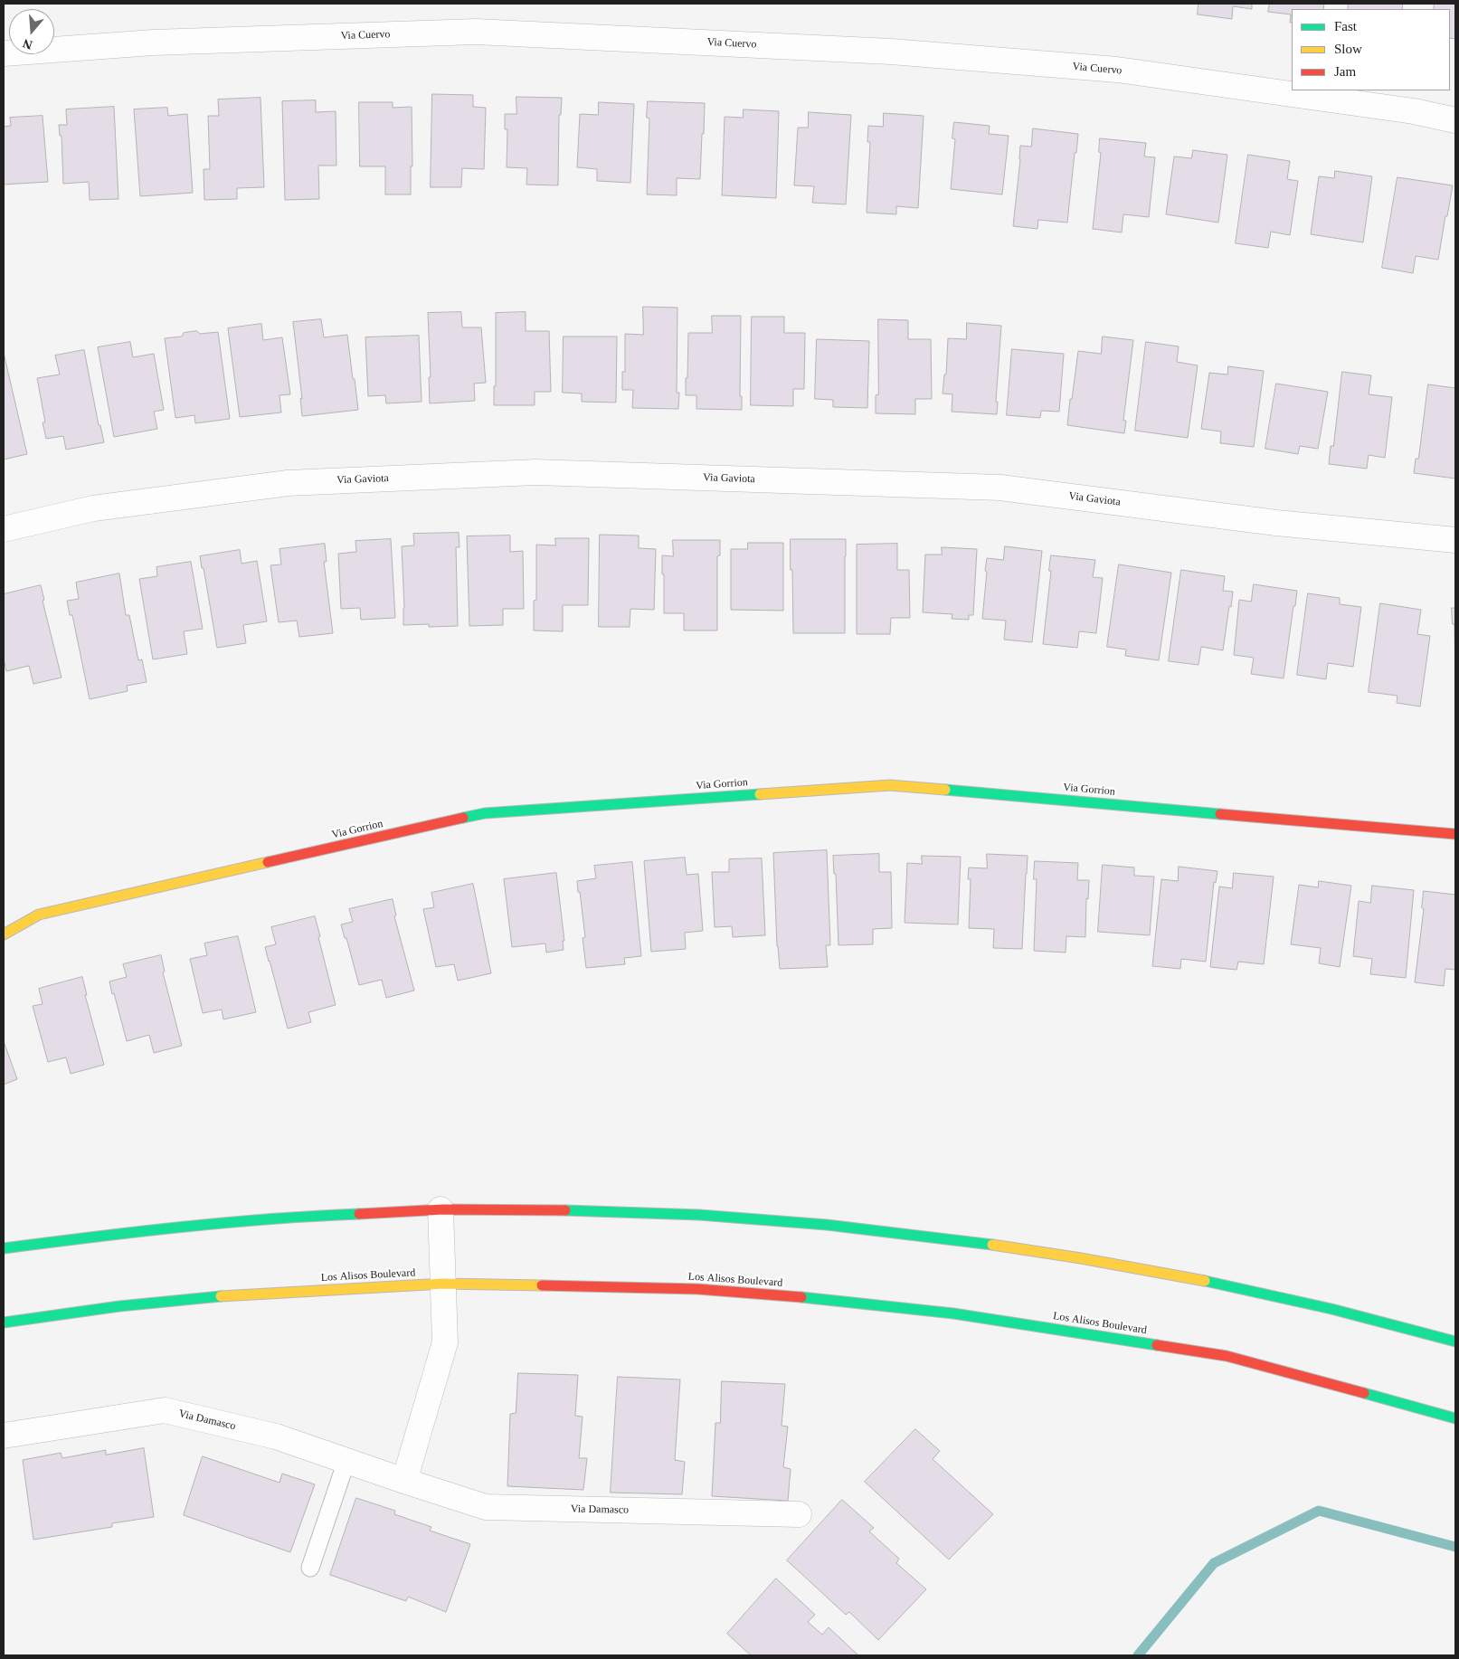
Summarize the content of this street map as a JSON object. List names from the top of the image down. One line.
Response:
{"streets":{"main road":["Via Gorrion","Los Alisos Boulevard"],"street":["Via Cuervo","Via Gaviota","Via Damasco"]},"legend":["Fast","Slow","Jam"],"north":"bottom"}
